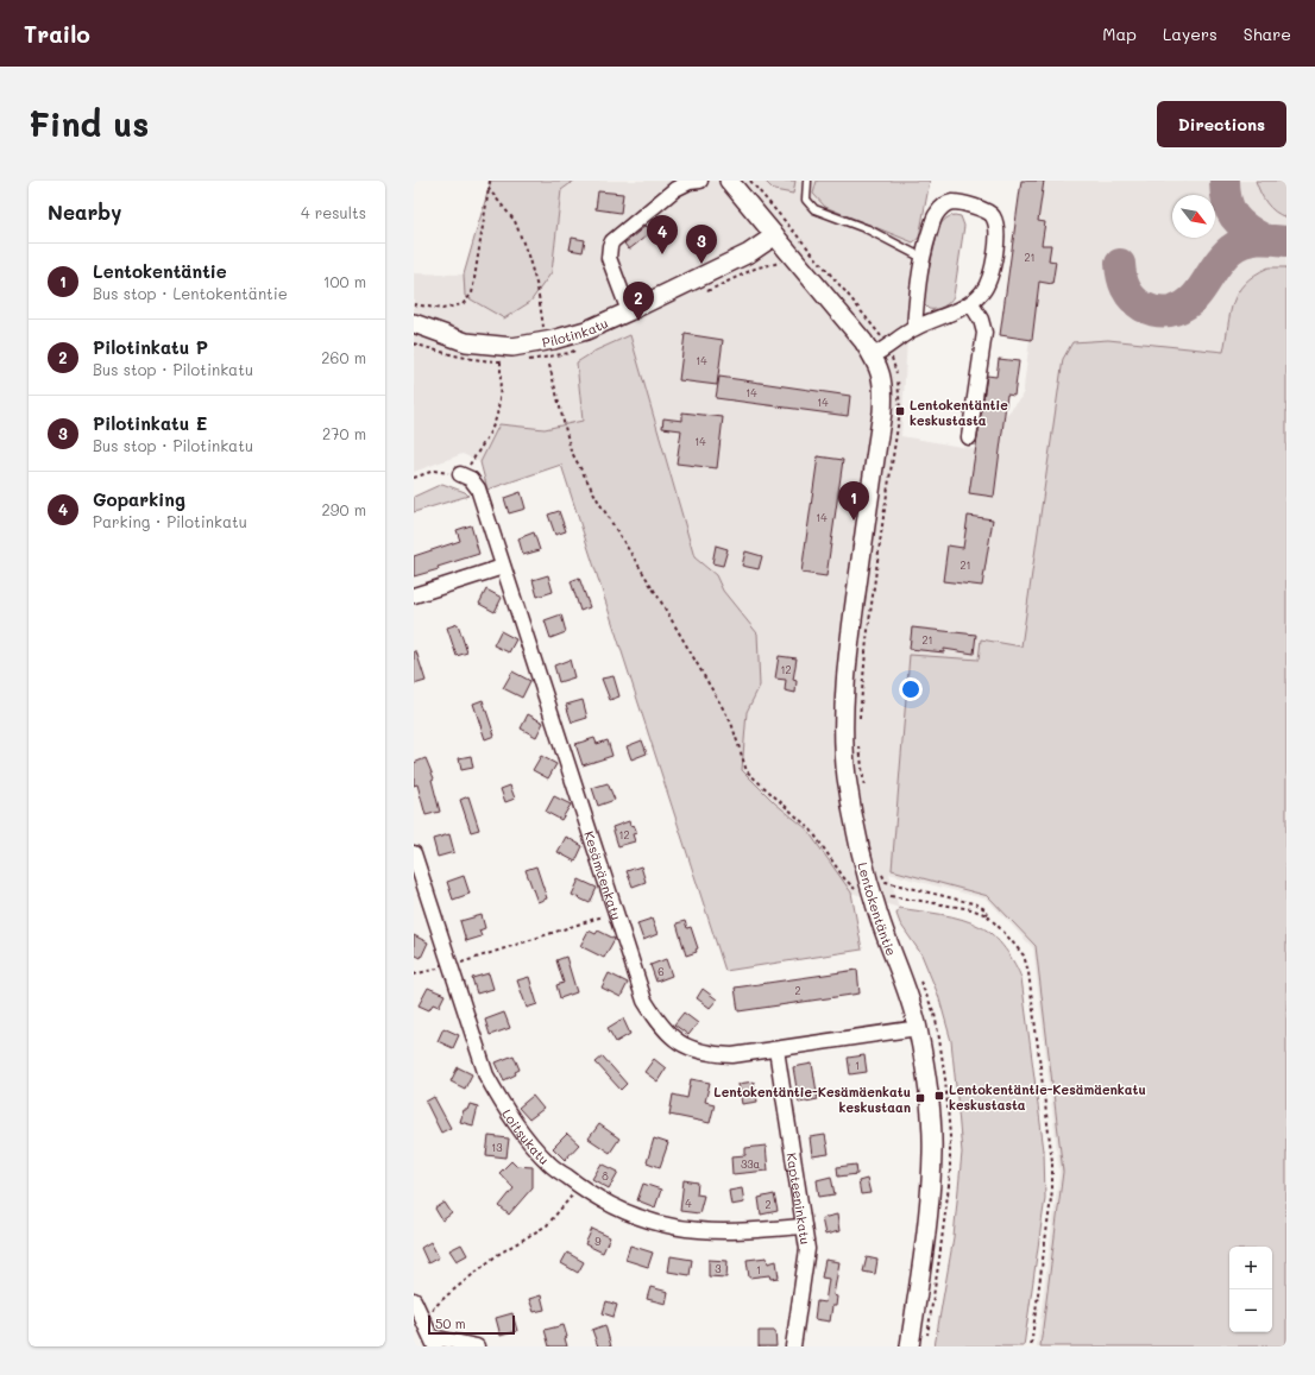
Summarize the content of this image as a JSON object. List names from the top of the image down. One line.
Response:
{"streets":{"street":["Pilotinkatu","Kesämäenkatu","Lentokentäntie","Loitsukatu","Kapteeninkatu"]},"crossings":[["Pilotinkatu","Lentokentäntie"],["Kesämäenkatu","Lentokentäntie"],["Kesämäenkatu","Kapteeninkatu"],["Loitsukatu","Kapteeninkatu"]],"places":{"transit":["Lentokentäntie keskustasta","Lentokentäntie-Kesämäenkatu keskustasta","Lentokentäntie-Kesämäenkatu keskustaan"]},"house_numbers":["21","14","14","14","14","14","21","21","12","12","6","2","1","13","33a","8","4","2","9","3","1"],"scale_bar":"50 m","north":"bottom right","page":{"header":"Trailo","nav":["Map","Layers","Share"],"buttons":"Directions","title":"Find us","heading":["Nearby","4 results"],"pins":["4","3","2","1"],"list":[{"mark":"1","name":"Lentokentäntie","note":"Bus stop · Lentokentäntie","value":"100 m"},{"mark":"2","name":"Pilotinkatu P","note":"Bus stop · Pilotinkatu","value":"260 m"},{"mark":"3","name":"Pilotinkatu E","note":"Bus stop · Pilotinkatu","value":"270 m"},{"mark":"4","name":"Goparking","note":"Parking · Pilotinkatu","value":"290 m"}],"map_buttons":["+","−"],"scale":"50 m"}}
